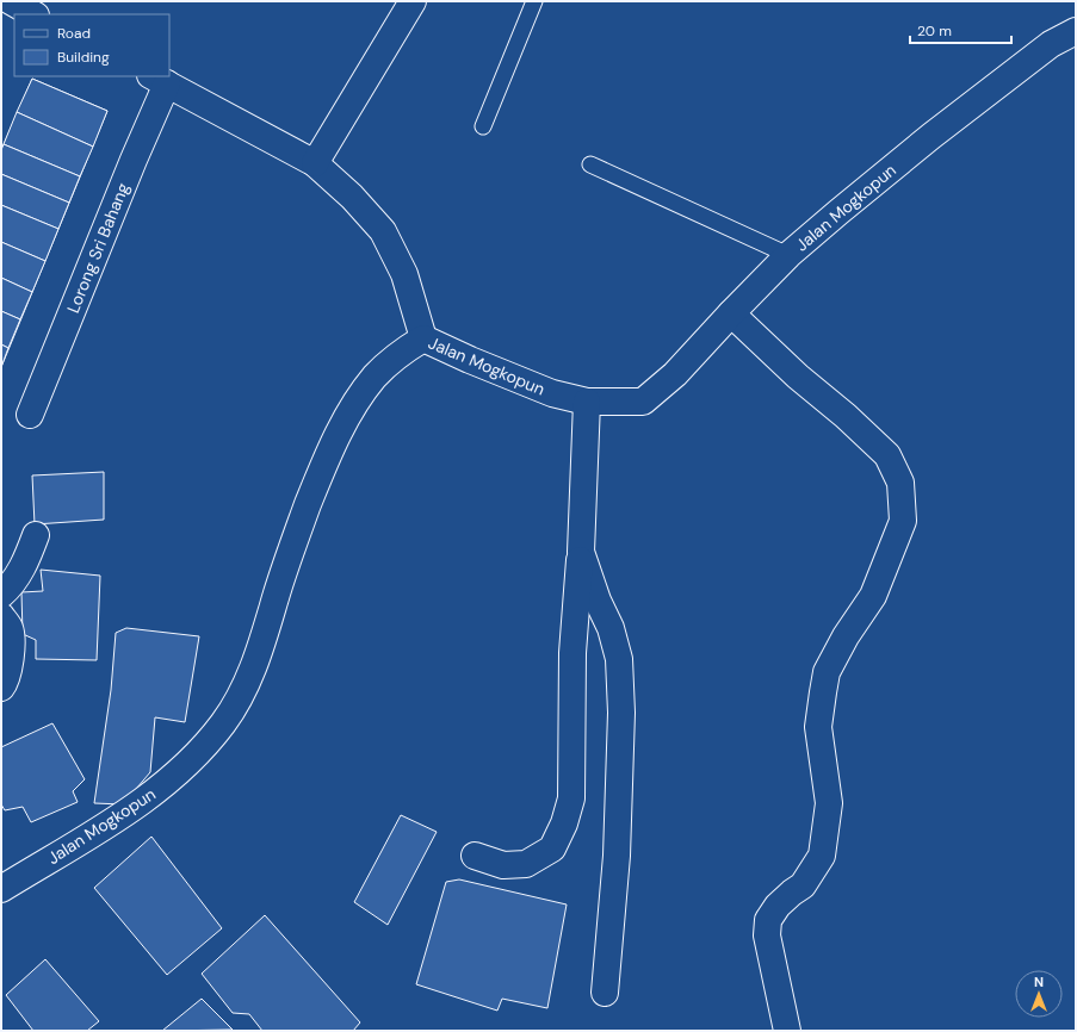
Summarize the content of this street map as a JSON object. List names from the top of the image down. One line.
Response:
{"streets":{"street":["Jalan Mogkopun","Lorong Sri Bahang"]},"legend":["Road","Building"],"scale_bar":"20 m","north":"top"}
